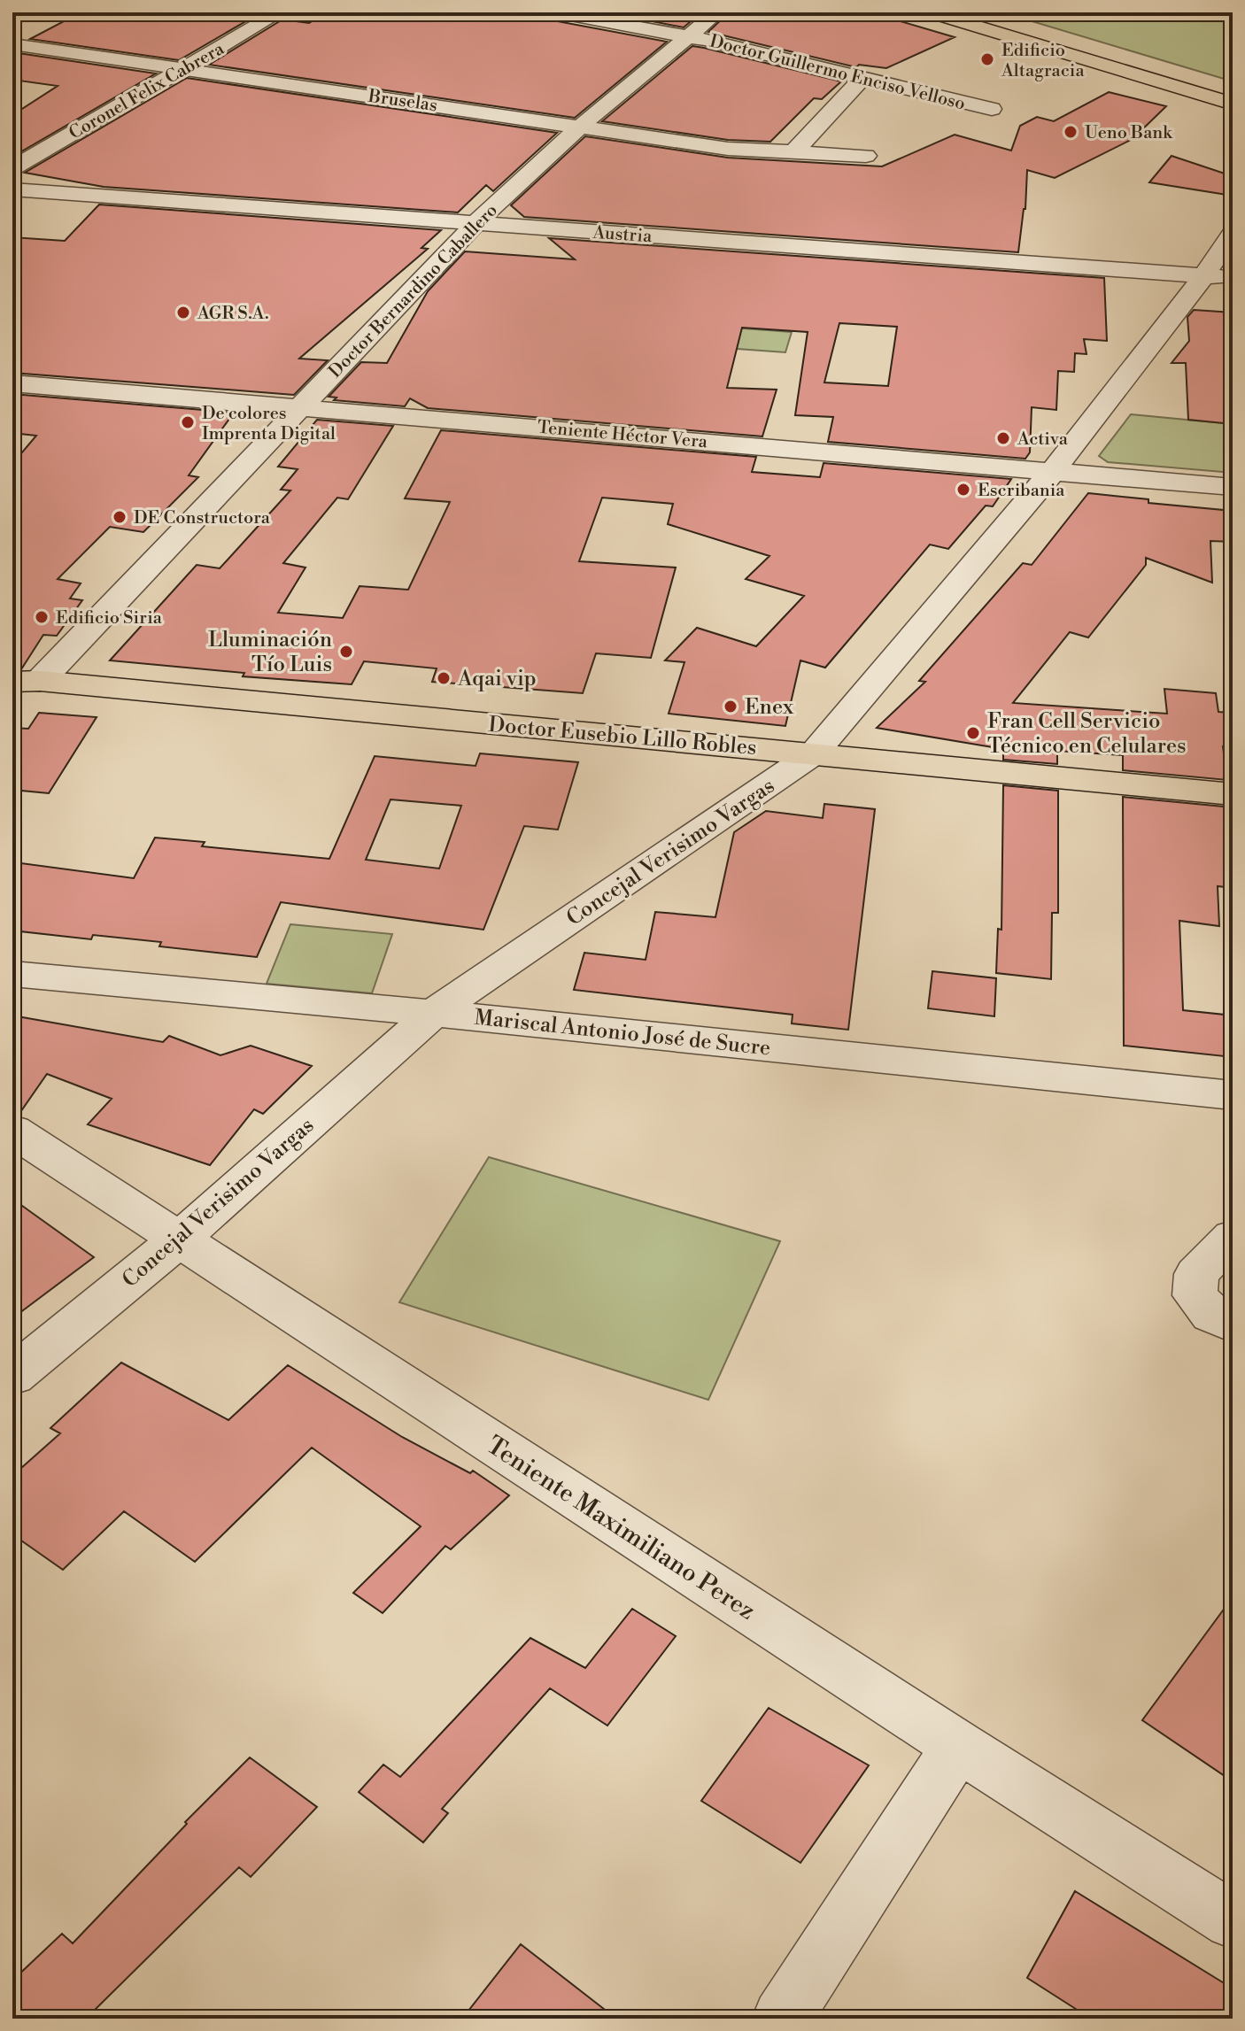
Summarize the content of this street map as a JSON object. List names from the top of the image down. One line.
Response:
{"streets":{"main road":["Doctor Eusebio Lillo Robles"],"street":["Doctor Guillermo Enciso Velloso","Coronel Felix Cabrera","Bruselas","Austria","Doctor Bernardino Caballero","Teniente Héctor Vera","Concejal Verisimo Vargas","Mariscal Antonio José de Sucre","Teniente Maximiliano Perez"]},"crossings":[["Doctor Guillermo Enciso Velloso","Doctor Bernardino Caballero"],["Coronel Felix Cabrera","Bruselas"],["Bruselas","Doctor Bernardino Caballero"],["Austria","Doctor Bernardino Caballero"],["Austria","Concejal Verisimo Vargas"],["Doctor Bernardino Caballero","Teniente Héctor Vera"],["Doctor Bernardino Caballero","Doctor Eusebio Lillo Robles"],["Teniente Héctor Vera","Concejal Verisimo Vargas"],["Doctor Eusebio Lillo Robles","Concejal Verisimo Vargas"],["Concejal Verisimo Vargas","Mariscal Antonio José de Sucre"],["Concejal Verisimo Vargas","Teniente Maximiliano Perez"]],"places":["Edificio Altagracia","Ueno Bank","AGR S.A.","De colores Imprenta Digital","Activa","Escribania","DE Constructora","Edificio Siria","Lluminación Tío Luis","Aqai vip","Enex","Fran Cell Servicio Técnico en Celulares"]}
